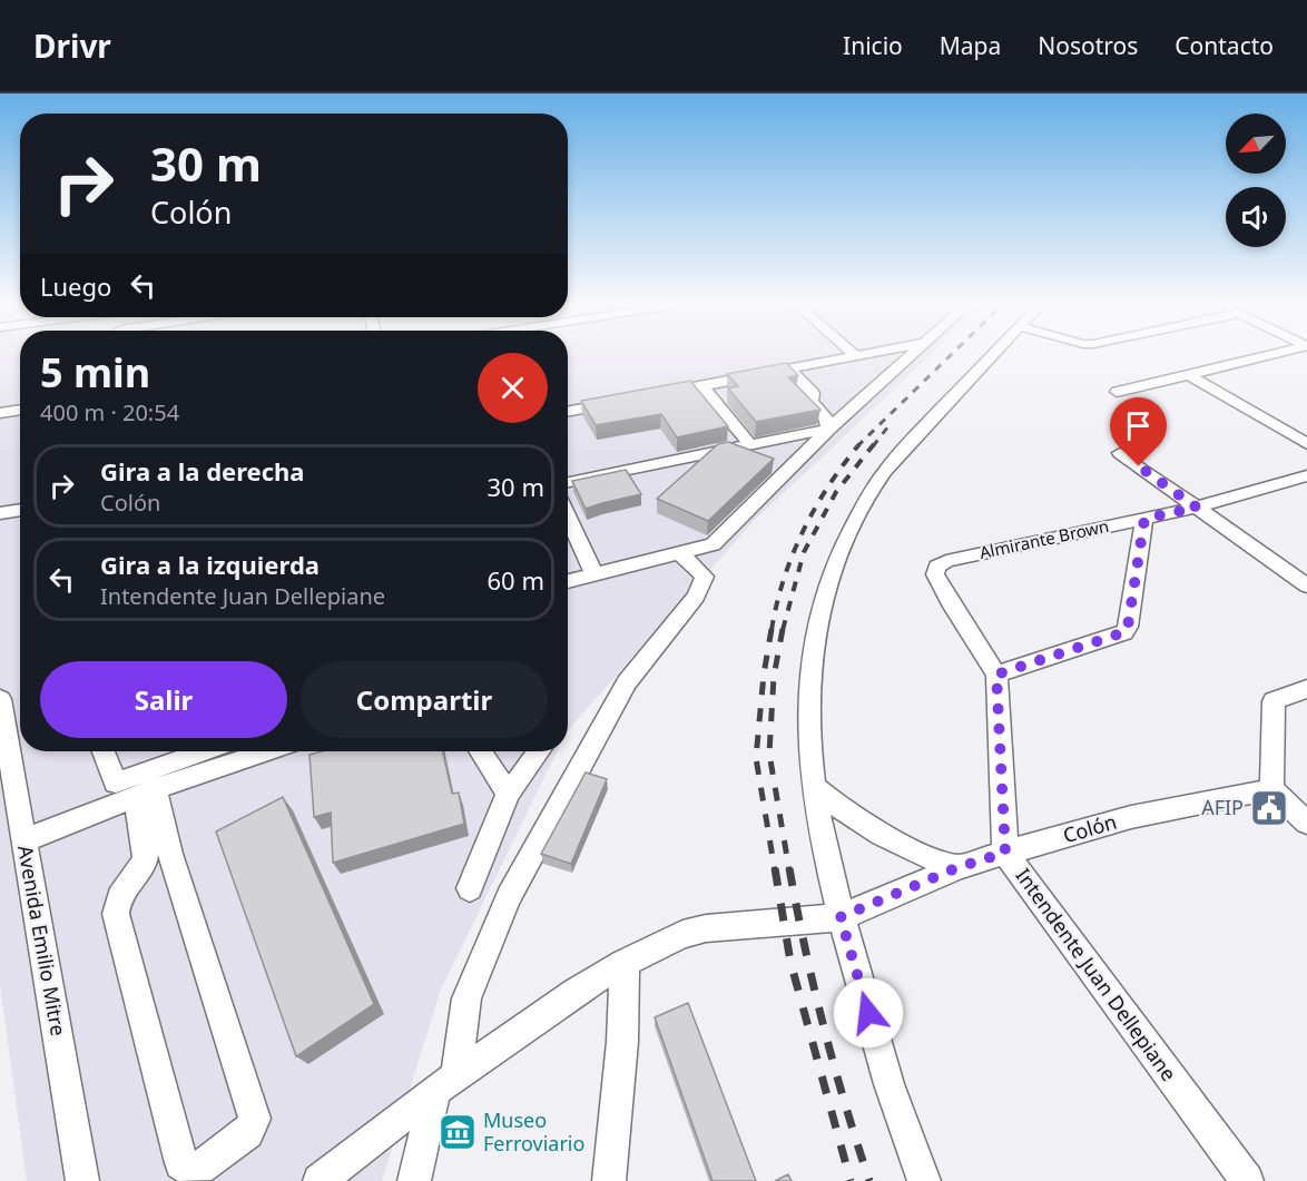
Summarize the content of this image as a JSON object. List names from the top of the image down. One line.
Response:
{"streets":{"street":["Almirante Brown","Colón","Avenida Emilio Mitre","Intendente Juan Dellepiane"]},"crossings":[["Almirante Brown","Intendente Juan Dellepiane"],["Colón","Intendente Juan Dellepiane"]],"places":{"public building":["AFIP"],"museum":["Museo Ferroviario"]},"north":"bottom left","page":{"header":"Drivr","nav":["Inicio","Mapa","Nosotros","Contacto"],"turn":["30 m","Colón"],"then":"Luego","heading":["5 min","400 m · 20:54"],"list":[{"name":"Gira a la derecha","note":"Colón","value":"30 m"},{"name":"Gira a la izquierda","note":"Intendente Juan Dellepiane","value":"60 m"}],"buttons":["Salir","Compartir"]}}
